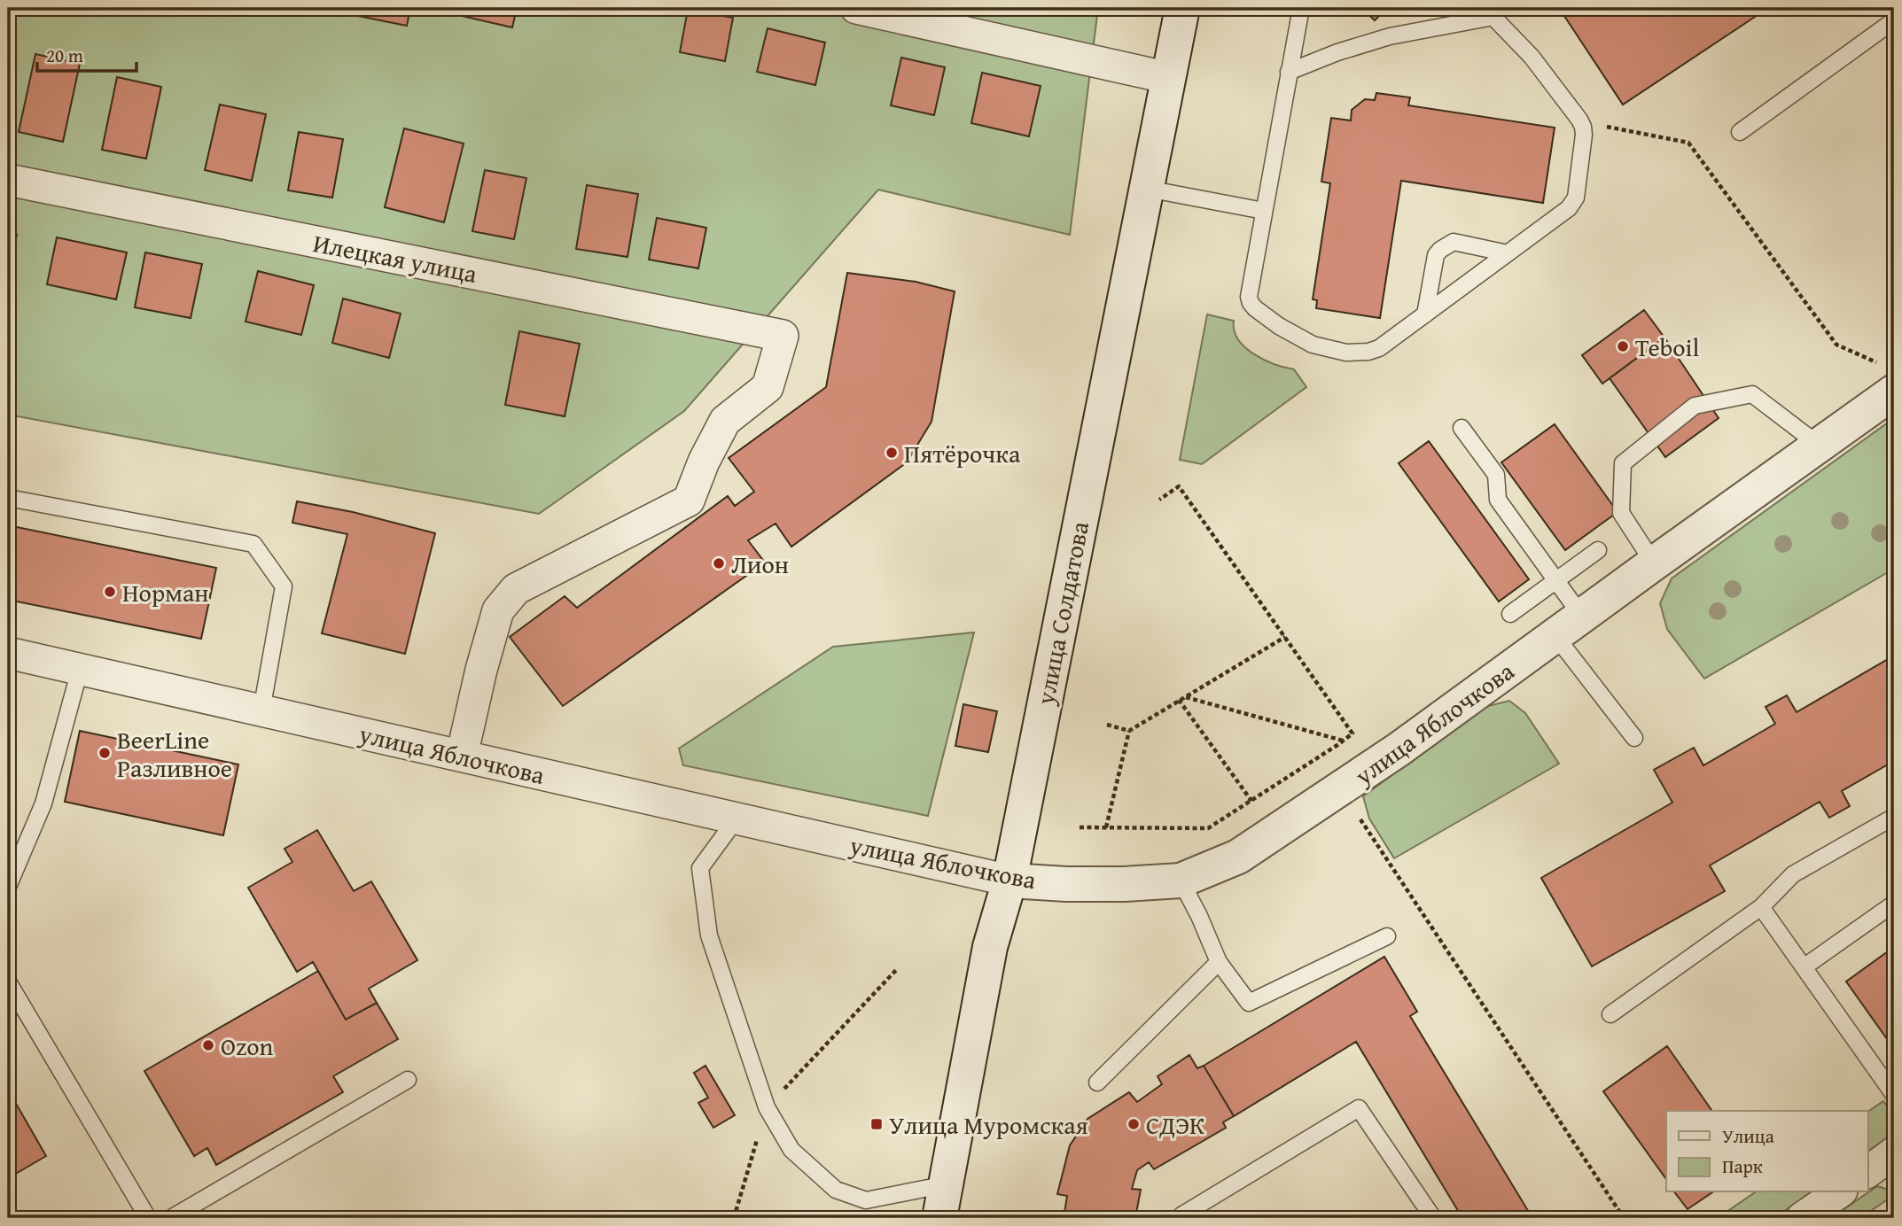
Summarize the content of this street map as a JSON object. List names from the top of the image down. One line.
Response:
{"streets":{"main road":["улица Солдатова","улица Яблочкова"],"street":["Илецкая улица"]},"crossings":[["Илецкая улица","улица Яблочкова"],["улица Солдатова","улица Яблочкова"]],"places":{"other":["Teboil","Пятёрочка","Лион","Норман","BeerLine Разливное","Ozon","СДЭК"],"transit":["Улица Муромская"]},"legend":["Улица","Парк"],"scale_bar":"20 m"}
